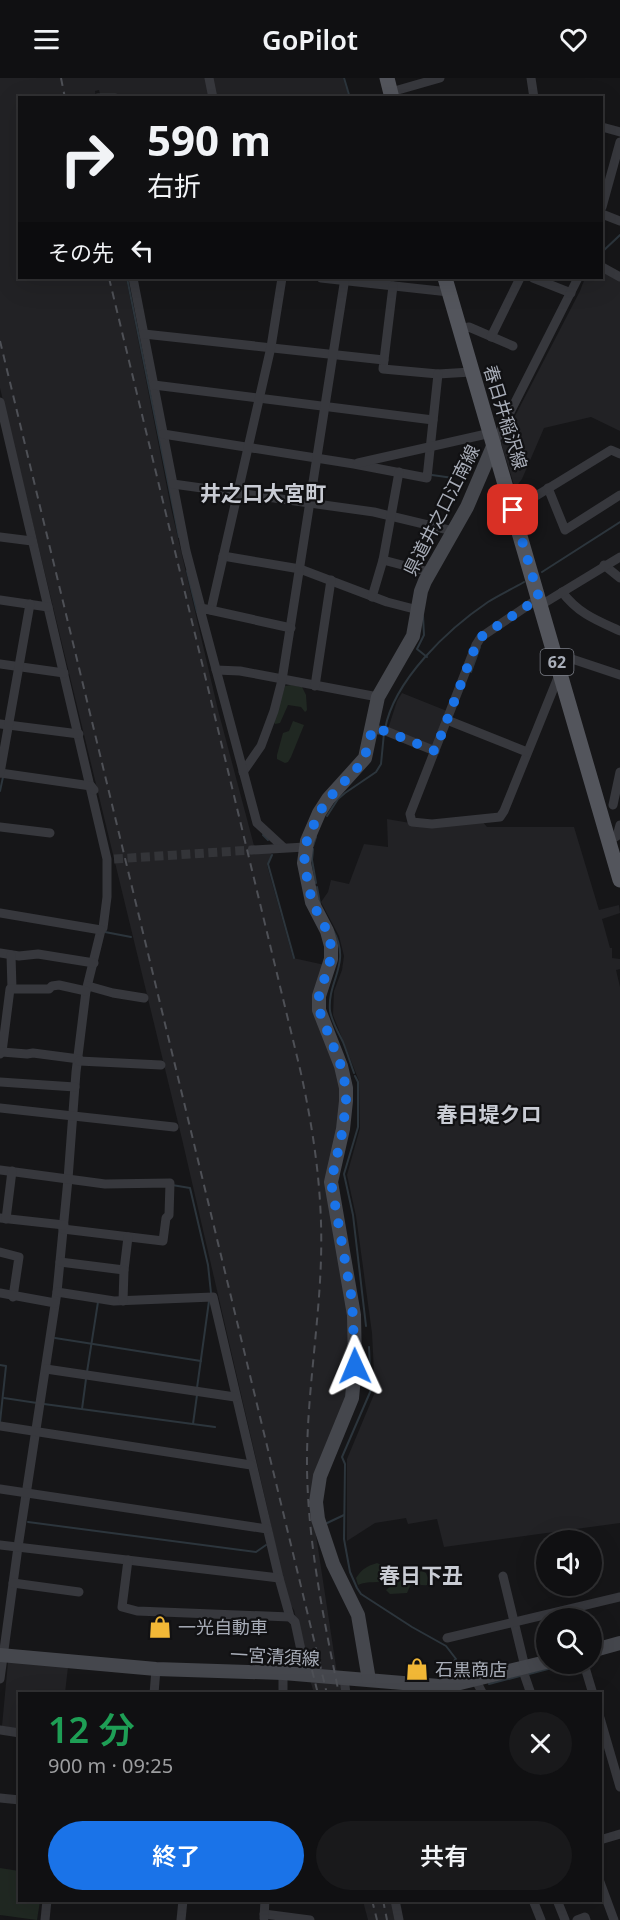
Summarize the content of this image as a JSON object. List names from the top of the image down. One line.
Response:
{"streets":{"main road":["春日井稲沢線","県道井之口江南線","62","一宮清須線"]},"crossings":[["春日井稲沢線","県道井之口江南線"],["県道井之口江南線","一宮清須線"]],"districts":["井之口大宮町","春日堤クロ","春日下丑"],"places":{"shop":["一光自動車","石黒商店"]},"page":{"header":"GoPilot","turn":["590 m","右折"],"then":"その先","heading":["12 分","900 m · 09:25"],"buttons":["終了","共有"]}}
